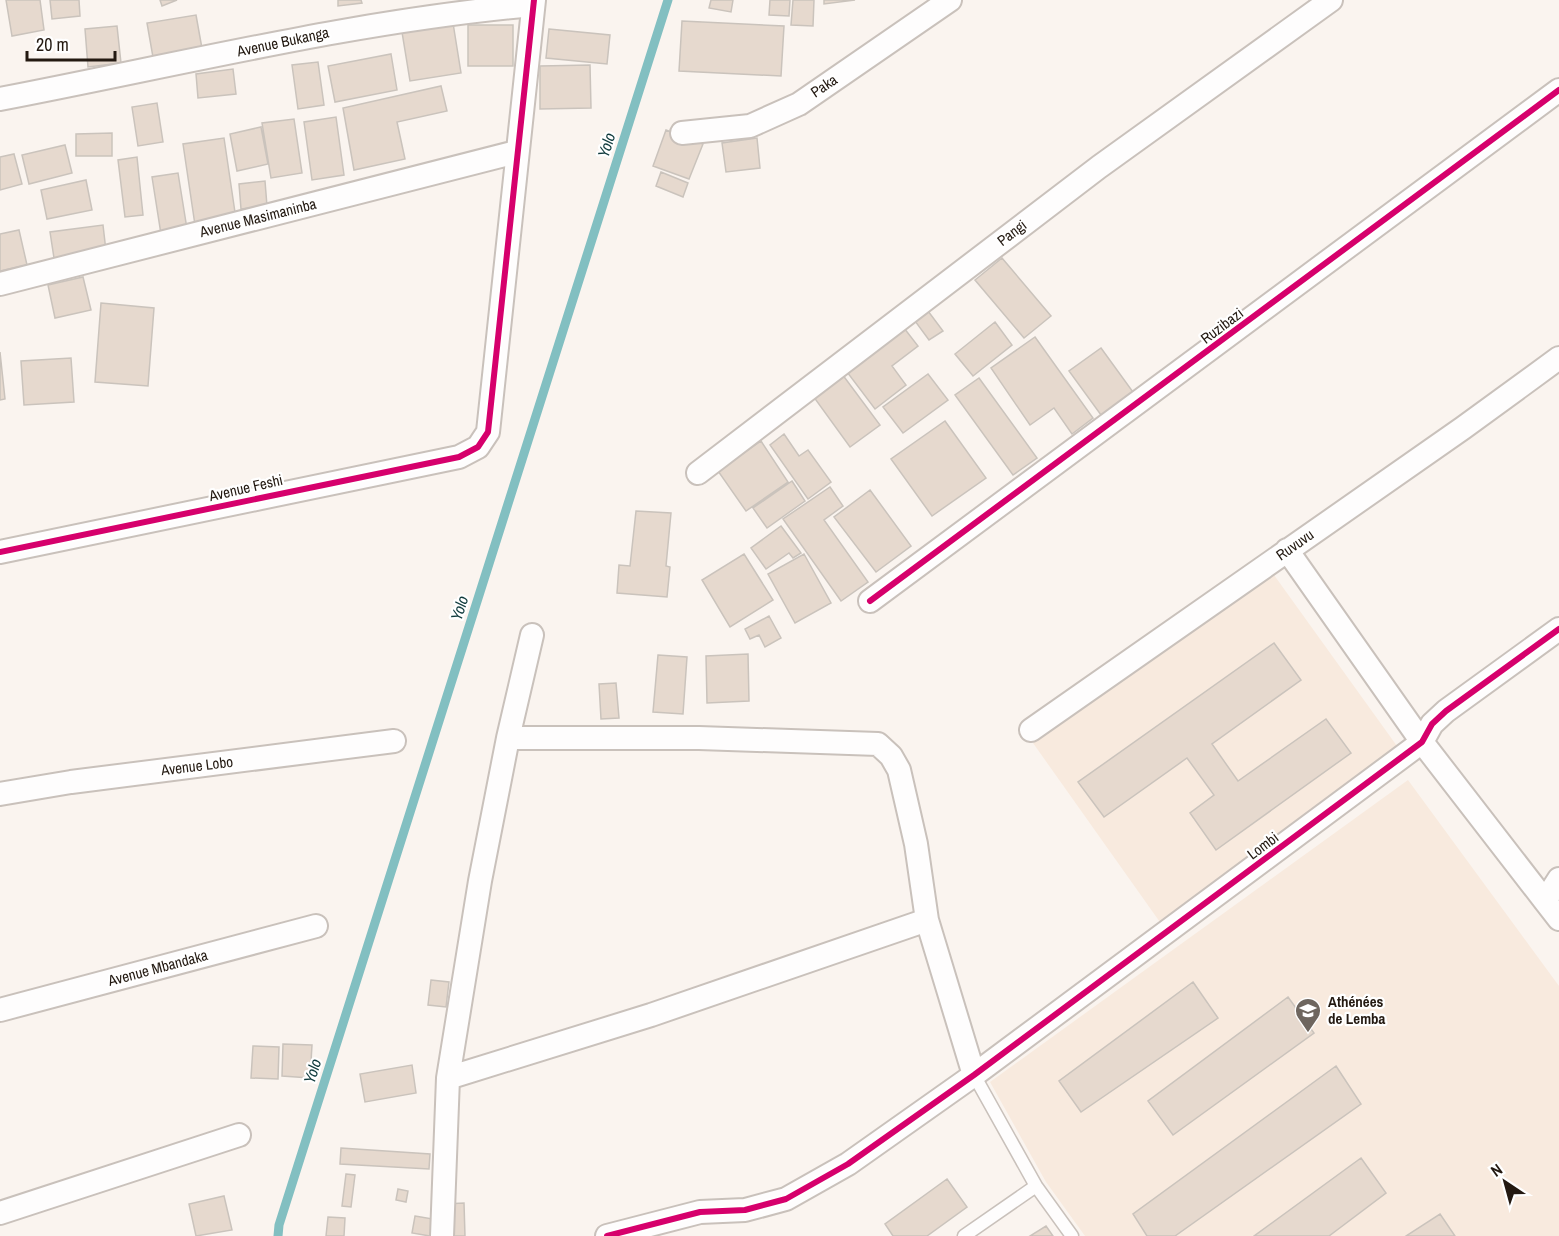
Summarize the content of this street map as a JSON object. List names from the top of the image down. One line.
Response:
{"streets":{"street":["Avenue Bukanga","Paka","Avenue Masimaninba","Pangi","Ruzibazi","Avenue Feshi","Ruvuvu","Avenue Lobo","Lombi","Avenue Mbandaka"]},"crossings":[["Avenue Masimaninba","Avenue Feshi"]],"water":["Yolo"],"places":{"school or university":["Athénées de Lemba"]},"scale_bar":"20 m","north":"top left"}
